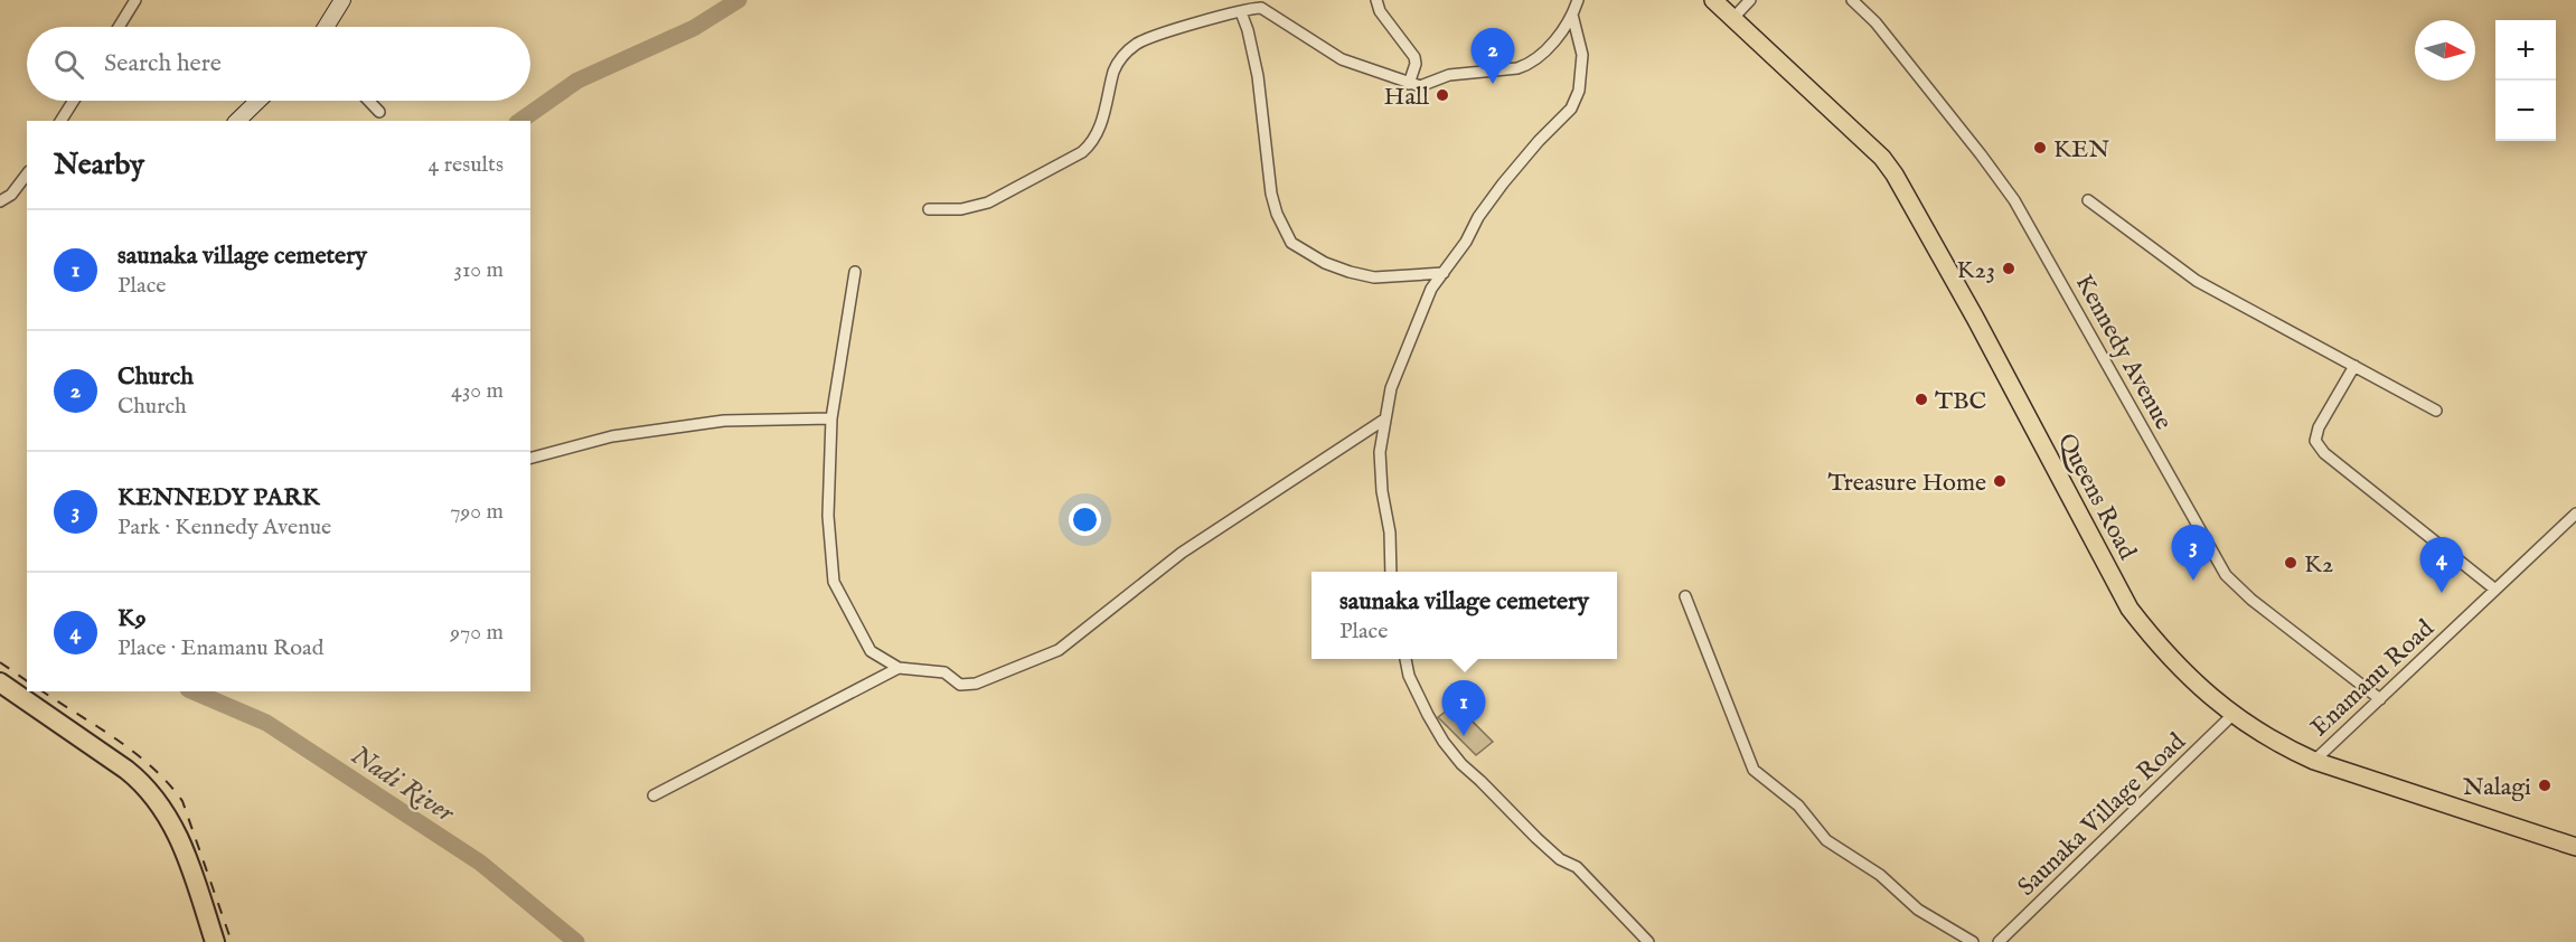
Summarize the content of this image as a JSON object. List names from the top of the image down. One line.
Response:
{"streets":{"main road":["Queens Road"],"street":["Kennedy Avenue","Enamanu Road","Saunaka Village Road"]},"crossings":[["Kennedy Avenue","Enamanu Road"],["Queens Road","Enamanu Road"],["Queens Road","Saunaka Village Road"]],"water":["Nadi River"],"places":["Hall","KEN","K23","TBC","Treasure Home","K2","Nalagi"],"north":"right","page":{"map_buttons":["+","−"],"search":"Search here","pins":["2","3","4","1"],"heading":["Nearby","4 results"],"list":[{"mark":"1","name":"saunaka village cemetery","note":"Place","value":"310 m"},{"mark":"2","name":"Church","note":"Church","value":"430 m"},{"mark":"3","name":"KENNEDY PARK","note":"Park · Kennedy Avenue","value":"790 m"},{"mark":"4","name":"K9","note":"Place · Enamanu Road","value":"970 m"}],"popup":["saunaka village cemetery","Place"]}}
